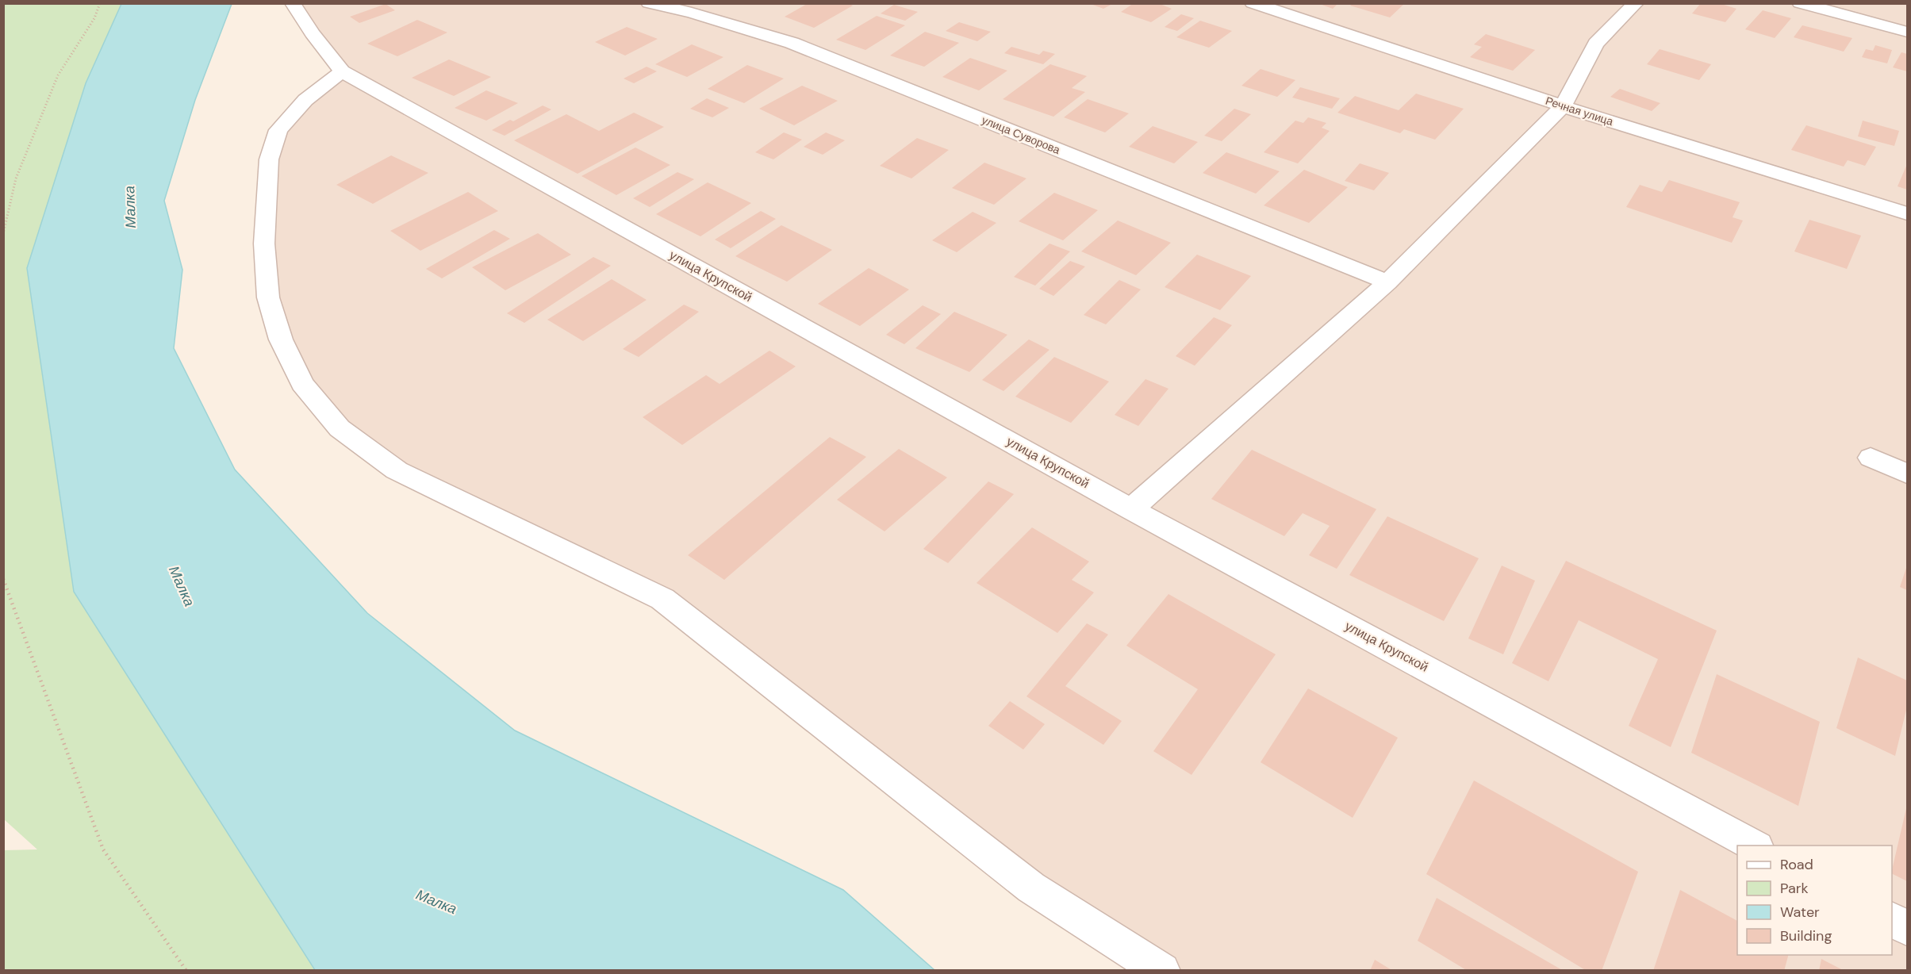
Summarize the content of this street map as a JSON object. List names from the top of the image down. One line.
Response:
{"streets":{"street":["Речная улица","улица Суворова","улица Крупской"]},"water":["Малка"],"legend":["Road","Park","Water","Building"]}
